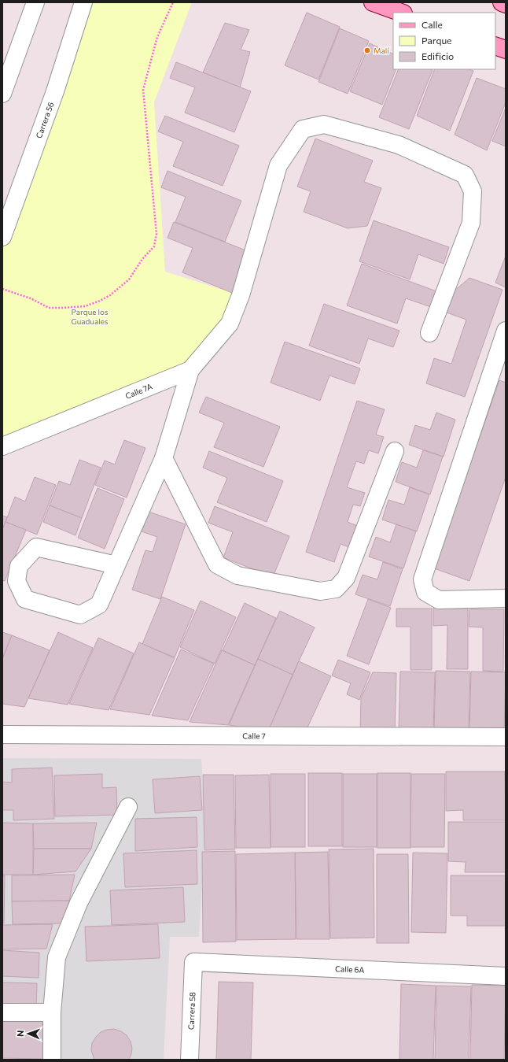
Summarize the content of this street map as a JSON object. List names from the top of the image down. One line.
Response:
{"streets":{"street":["Carrera 56","Calle 7A","Calle 7","Calle 6A","Carrera 58"]},"crossings":[["Calle 6A","Carrera 58"]],"parks":["Parque los Guaduales"],"places":["Malí"],"legend":["Calle","Parque","Edificio"],"north":"left"}
